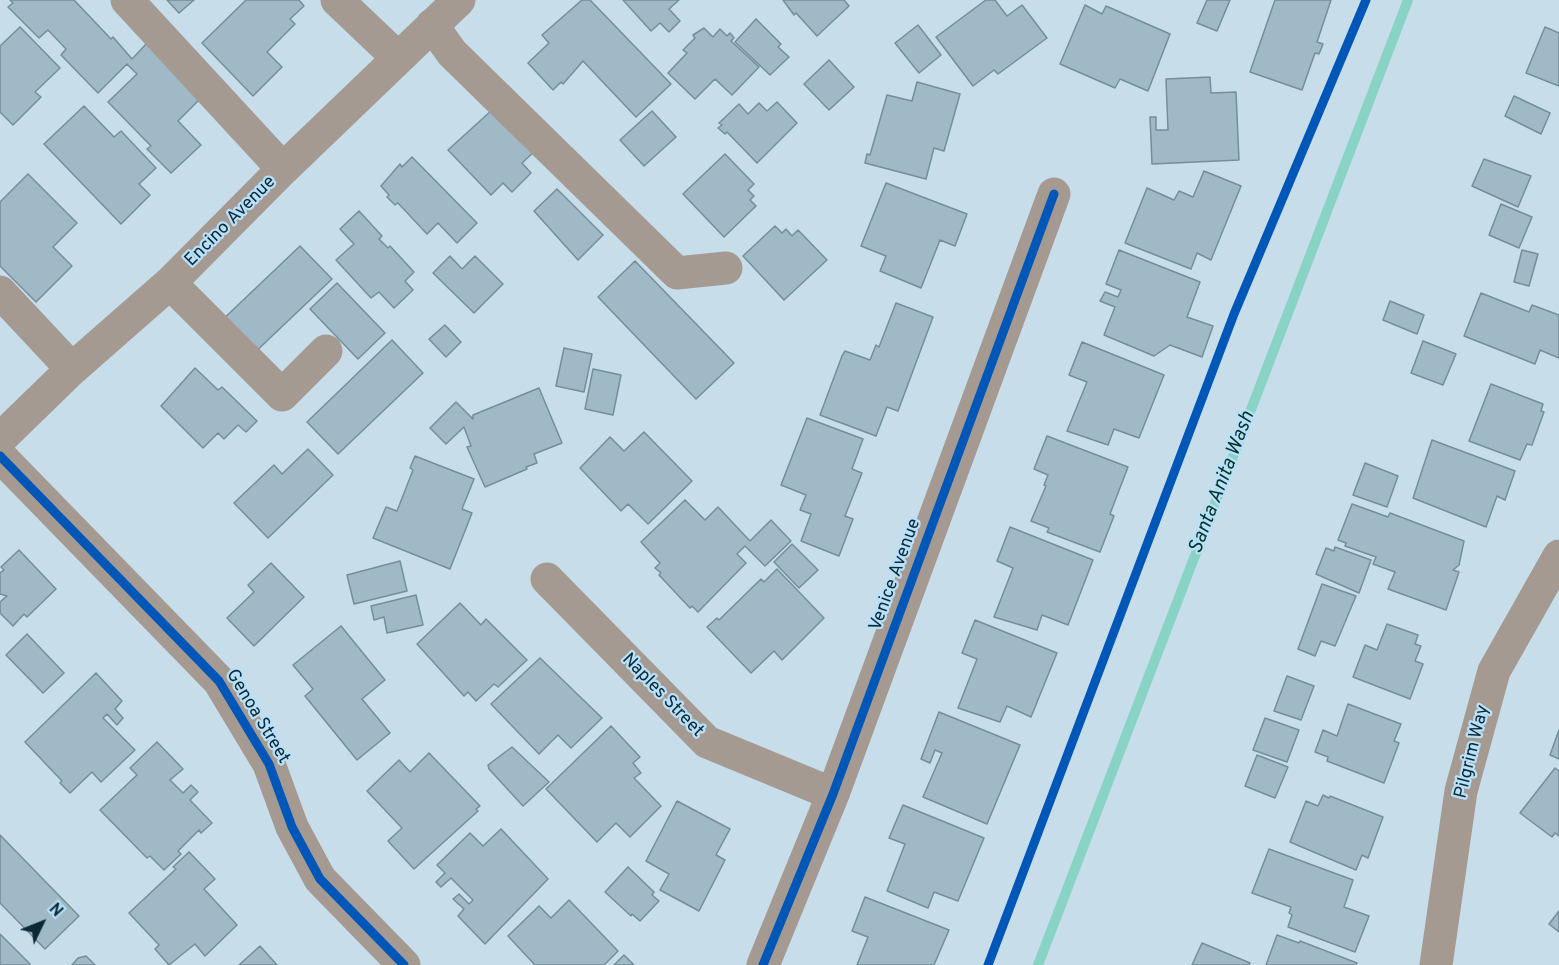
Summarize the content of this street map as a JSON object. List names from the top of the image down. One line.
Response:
{"streets":{"street":["Encino Avenue","Venice Avenue","Naples Street","Genoa Street","Pilgrim Way"]},"crossings":[["Encino Avenue","Genoa Street"],["Venice Avenue","Naples Street"]],"water":["Santa Anita Wash"],"north":"top right"}
